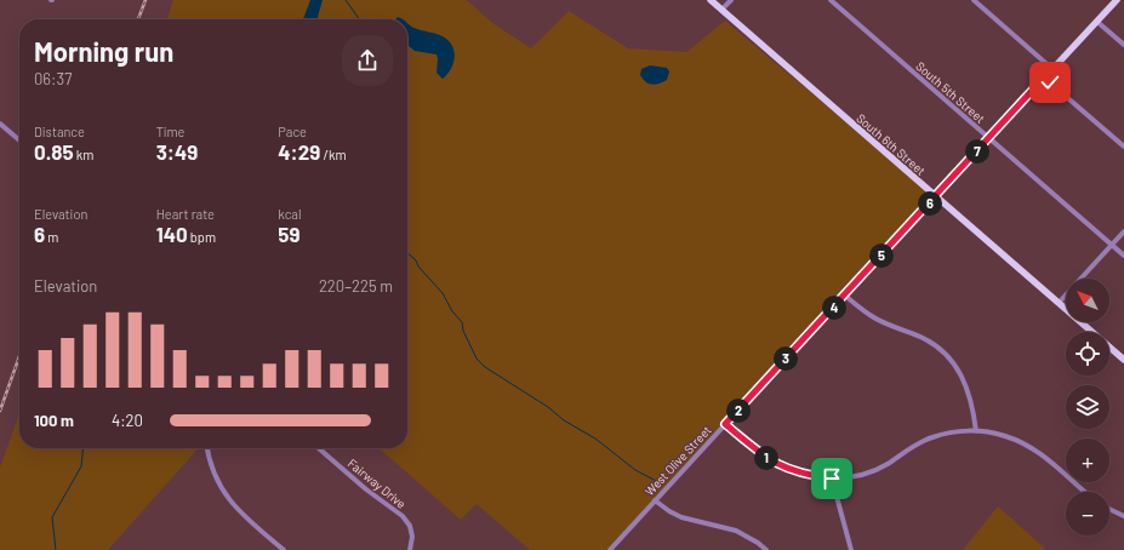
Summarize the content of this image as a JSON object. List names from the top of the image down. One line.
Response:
{"streets":{"main road":["South 6th Street","West Olive Street"],"street":["South 5th Street","Fairway Drive"]},"crossings":[["South 5th Street","West Olive Street"],["South 6th Street","West Olive Street"]],"north":"top left","page":{"heading":["Morning run","06:37"],"stats":[["Distance","0.85 km"],["Time","3:49"],["Pace","4:29 /km"],["Elevation","6 m"],["Heart rate","140 bpm"],["kcal","59"]],"pins":["7","6","5","4","3","2","1"],"chart":["Elevation","220–225 m"],"map_buttons":["+","−"],"list":[{"name":"100 m","note":"4:20"}]}}
